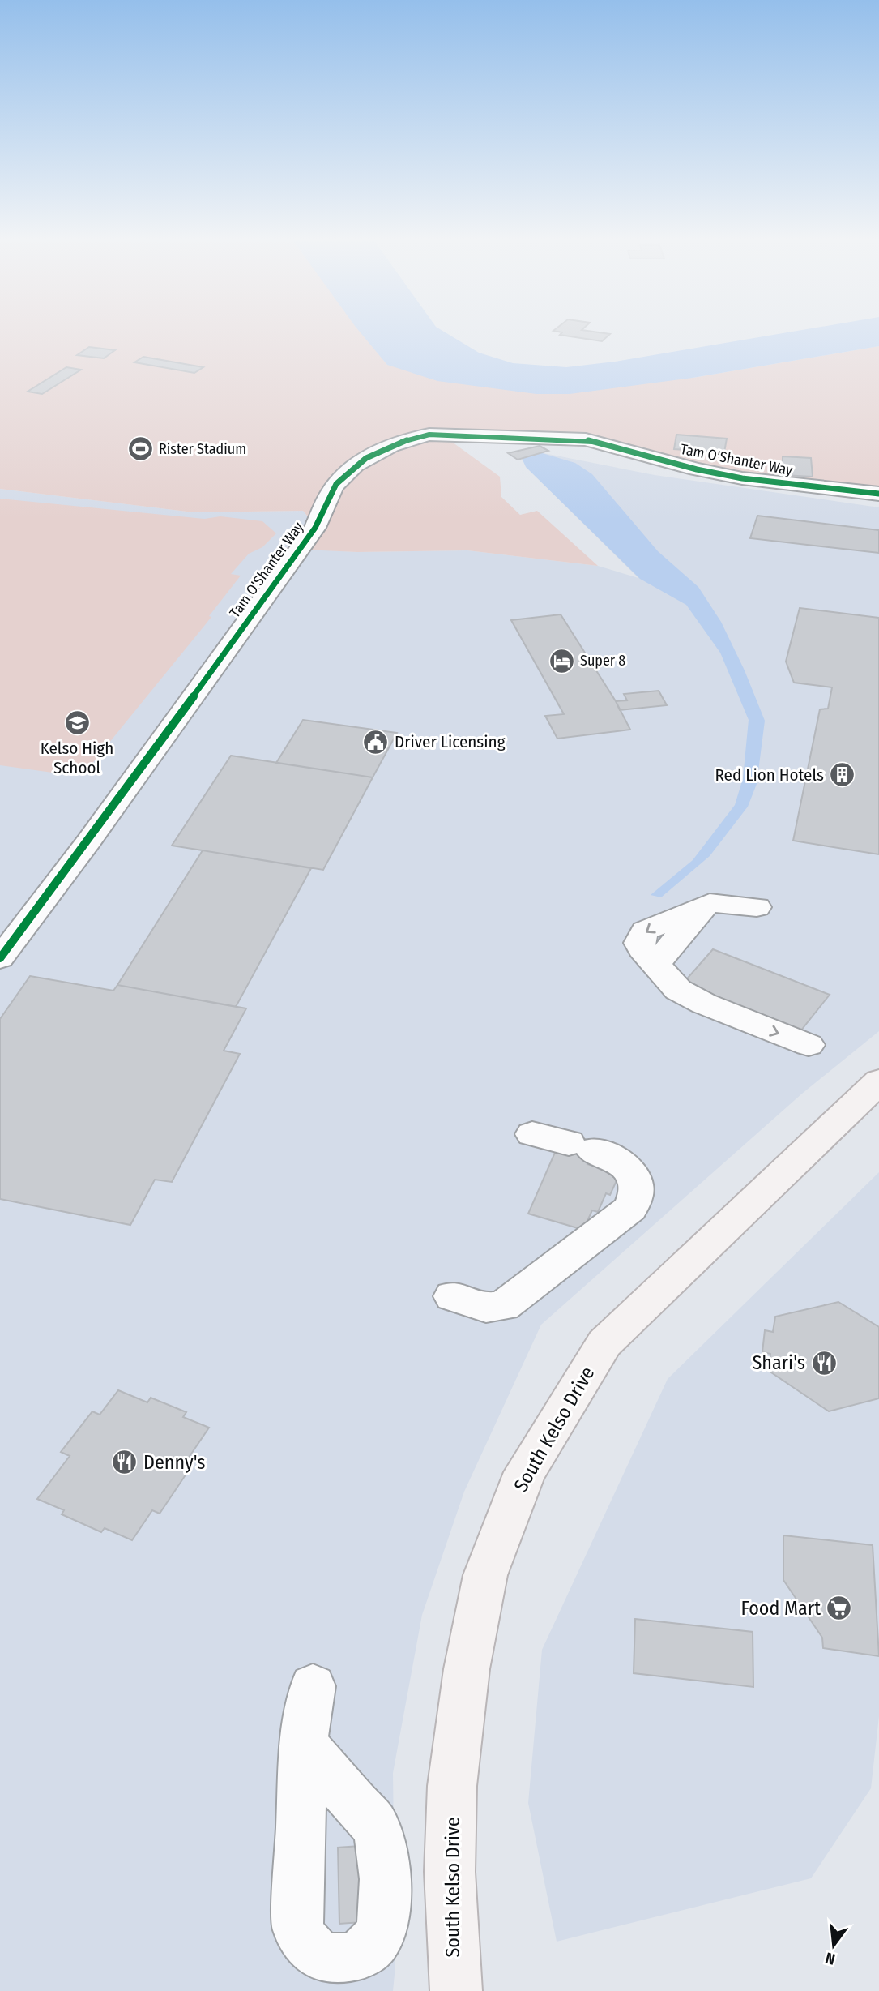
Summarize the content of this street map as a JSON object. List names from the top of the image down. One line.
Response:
{"streets":{"main road":["South Kelso Drive"],"street":["Tam O'Shanter Way"]},"places":{"sports":["Rister Stadium"],"hotel":["Super 8"],"school or university":["Kelso High School"],"public building":["Driver Licensing"],"building":["Red Lion Hotels"],"restaurant":["Shari's","Denny's"],"supermarket":["Food Mart"]},"north":"bottom"}
